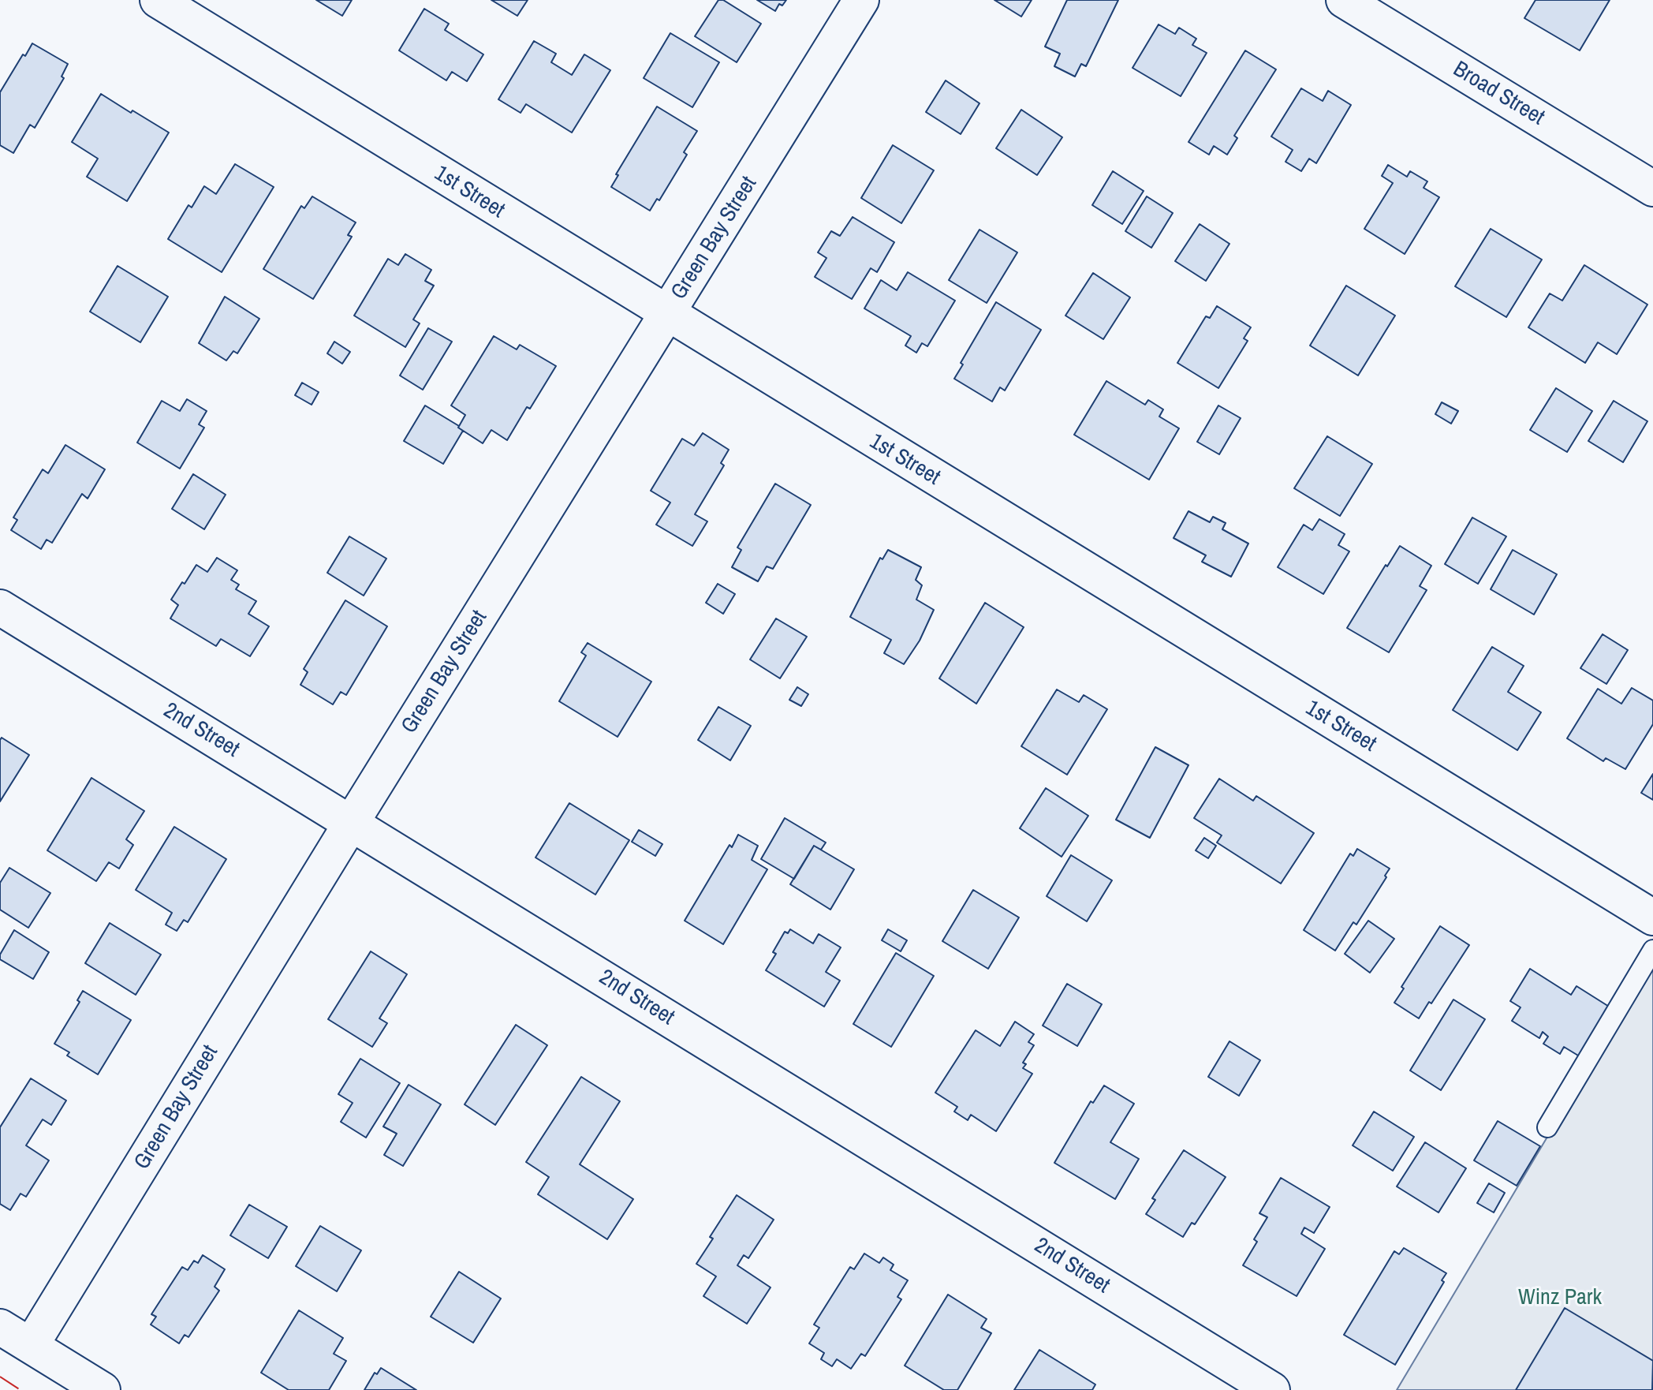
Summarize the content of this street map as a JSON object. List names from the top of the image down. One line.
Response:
{"streets":{"street":["Broad Street","1st Street","Green Bay Street","2nd Street"]},"crossings":[["1st Street","Green Bay Street"],["Green Bay Street","2nd Street"]],"parks":["Winz Park"]}
